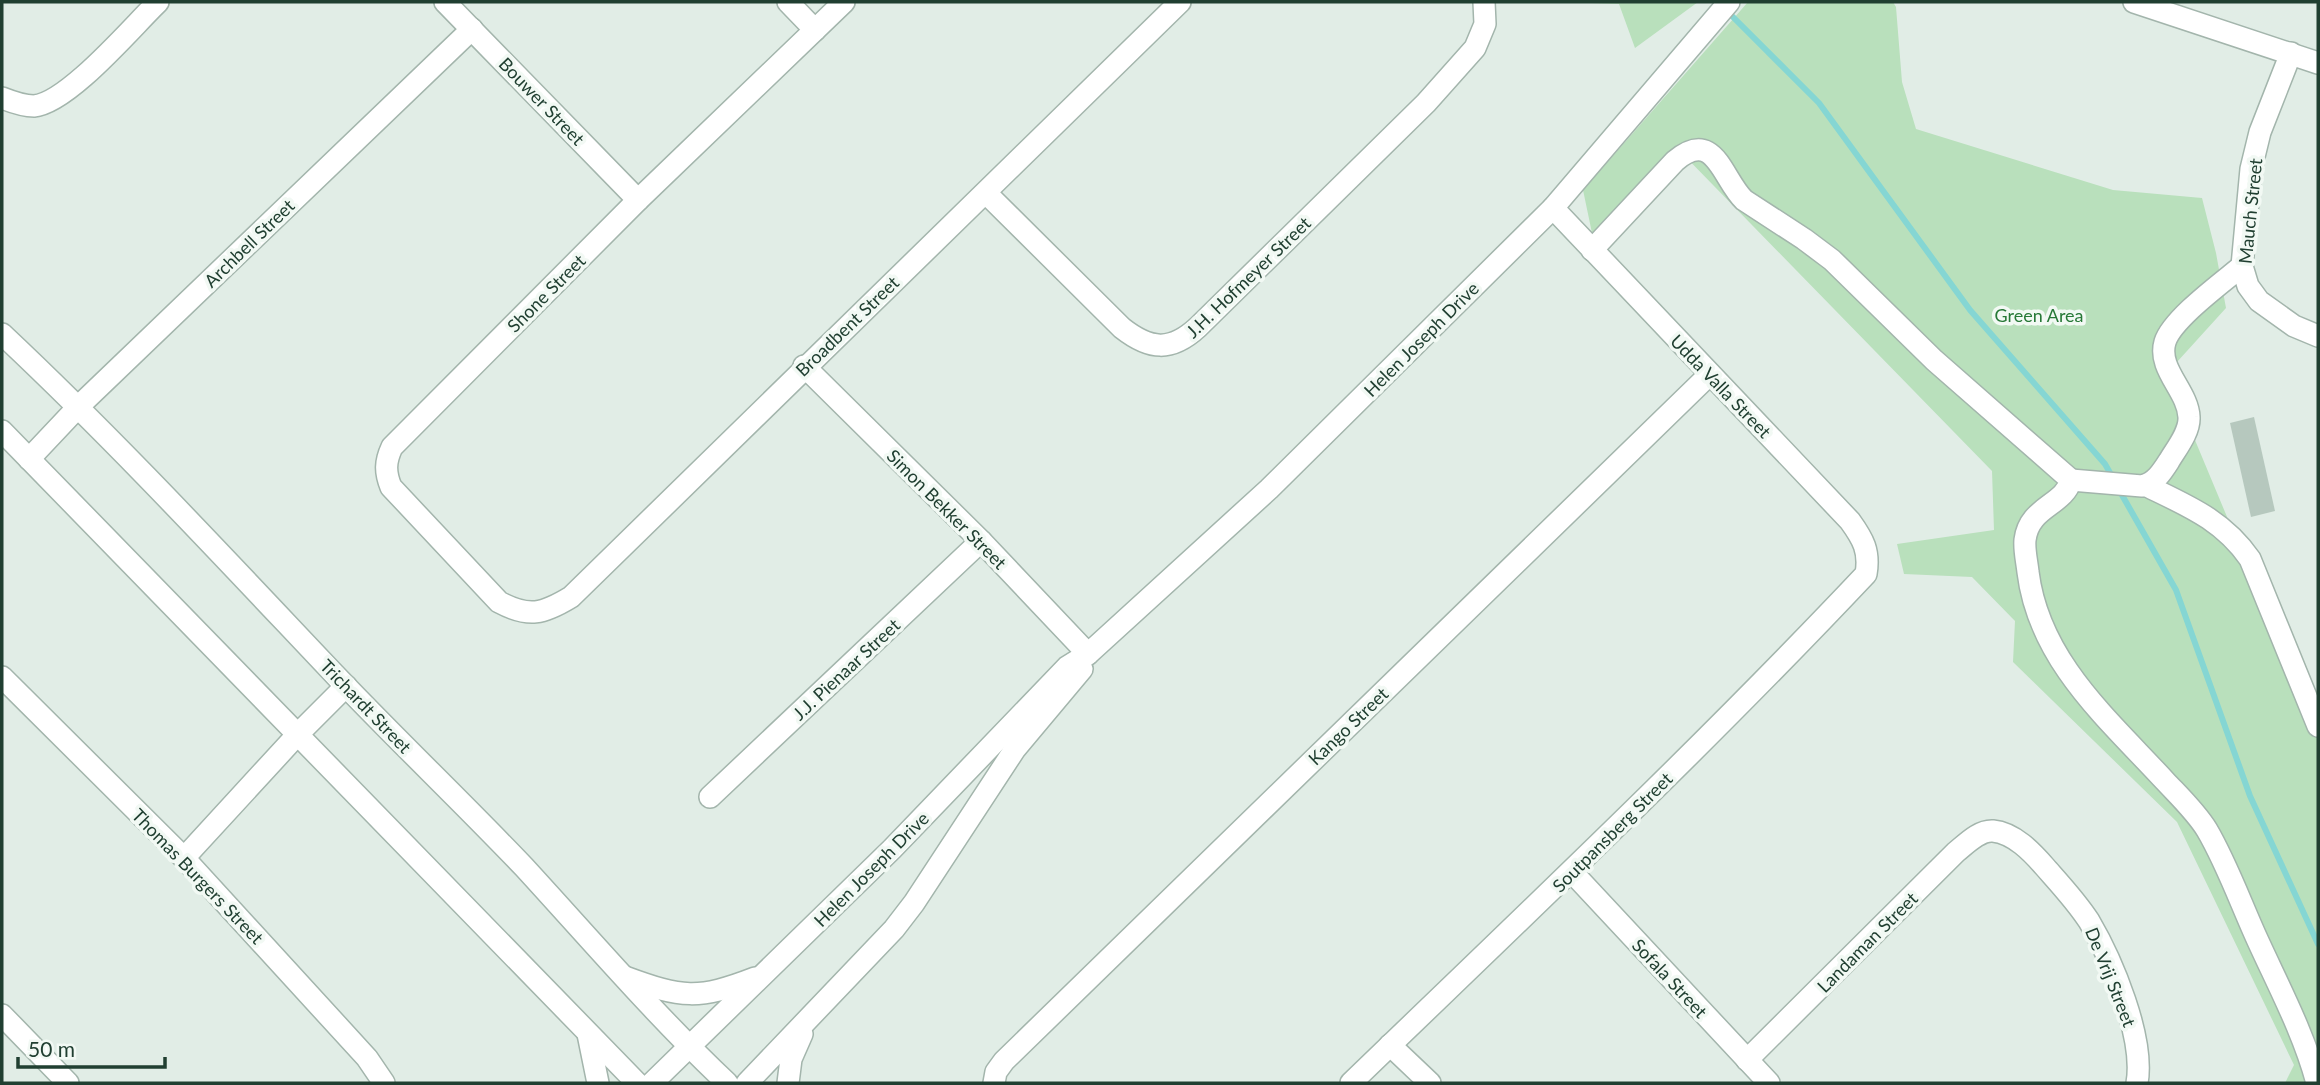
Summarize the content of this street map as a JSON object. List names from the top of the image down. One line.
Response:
{"streets":{"street":["Bouwer Street","Mauch Street","Archbell Street","J.H. Hofmeyer Street","Shone Street","Broadbent Street","Helen Joseph Drive","Udda Valla Street","Simon Bekker Street","J.J. Pienaar Street","Trichardt Street","Kango Street","Soutpansberg Street","Thomas Burgers Street","Landaman Street","De Vrij Street","Sofala Street"]},"crossings":[["Bouwer Street","Archbell Street"],["Bouwer Street","Shone Street"],["Archbell Street","Trichardt Street"],["J.H. Hofmeyer Street","Broadbent Street"],["Shone Street","Broadbent Street"],["Broadbent Street","Simon Bekker Street"],["Helen Joseph Drive","Udda Valla Street"],["Helen Joseph Drive","Simon Bekker Street"],["Helen Joseph Drive","Trichardt Street"],["Udda Valla Street","Kango Street"],["Udda Valla Street","Soutpansberg Street"],["Simon Bekker Street","J.J. Pienaar Street"],["Soutpansberg Street","Sofala Street"],["Landaman Street","De Vrij Street"],["Landaman Street","Sofala Street"]],"parks":["Green Area"],"scale_bar":"50 m"}
